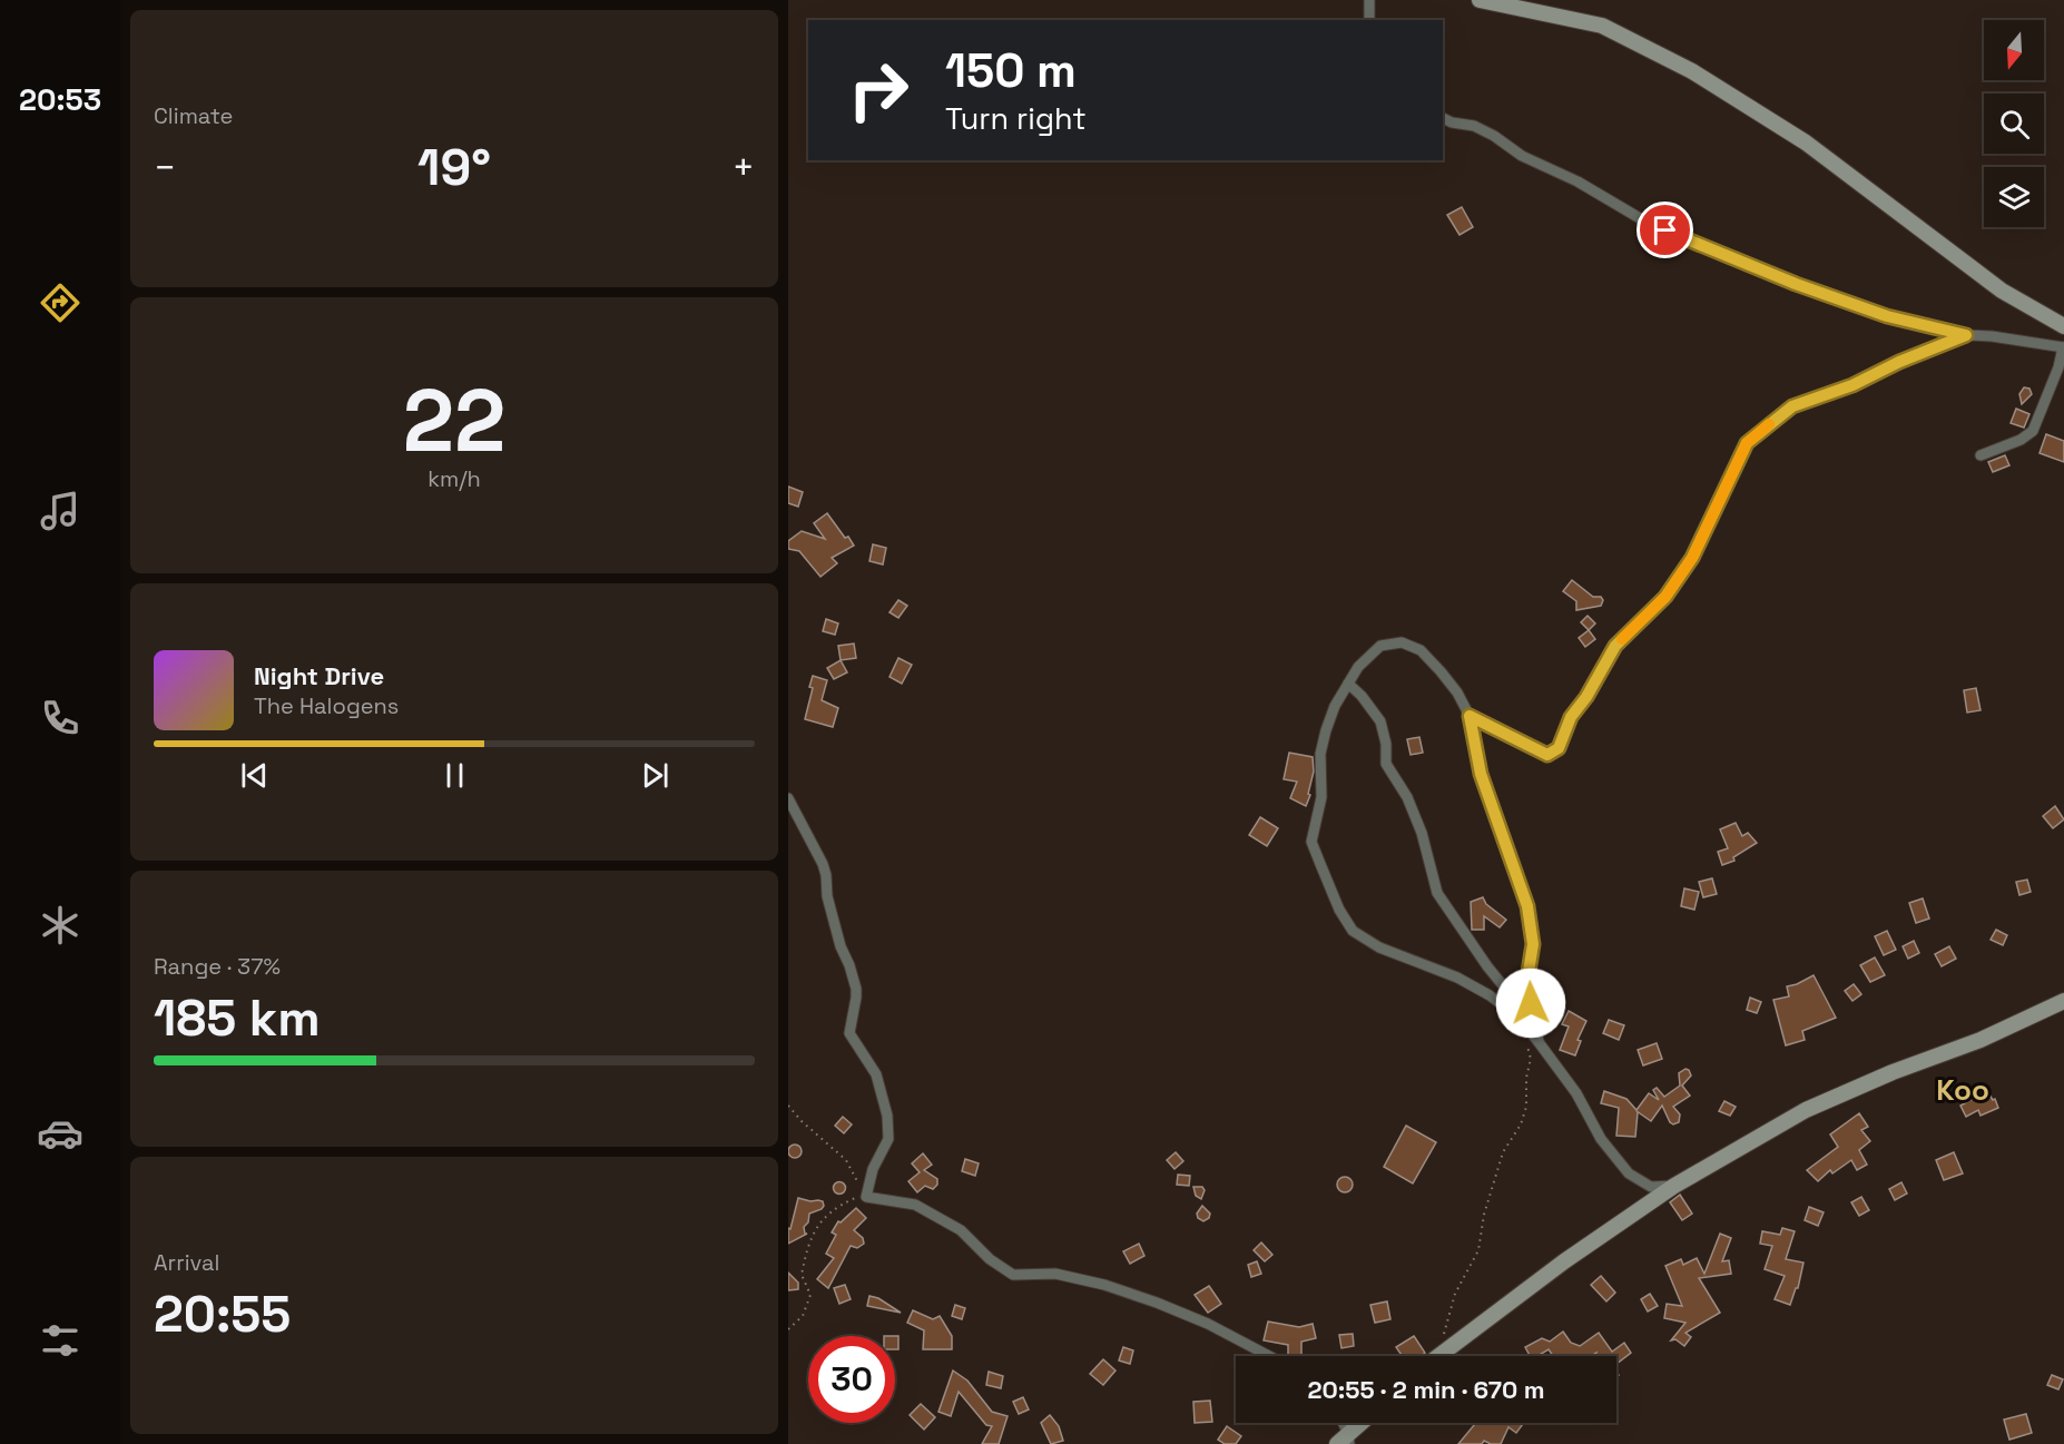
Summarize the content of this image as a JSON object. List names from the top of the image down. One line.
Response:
{"districts":["Koo"],"north":"bottom","page":{"tabs":"20:53","tile":["Climate",["22","km/h"],["Range · 37%","185 km"],["Arrival","20:55"]],"turn":["150 m","Turn right"],"heat":["−","19°","+"],"song":["Night Drive","The Halogens"],"limit":"30","trip":"20:55 · 2 min · 670 m"}}
